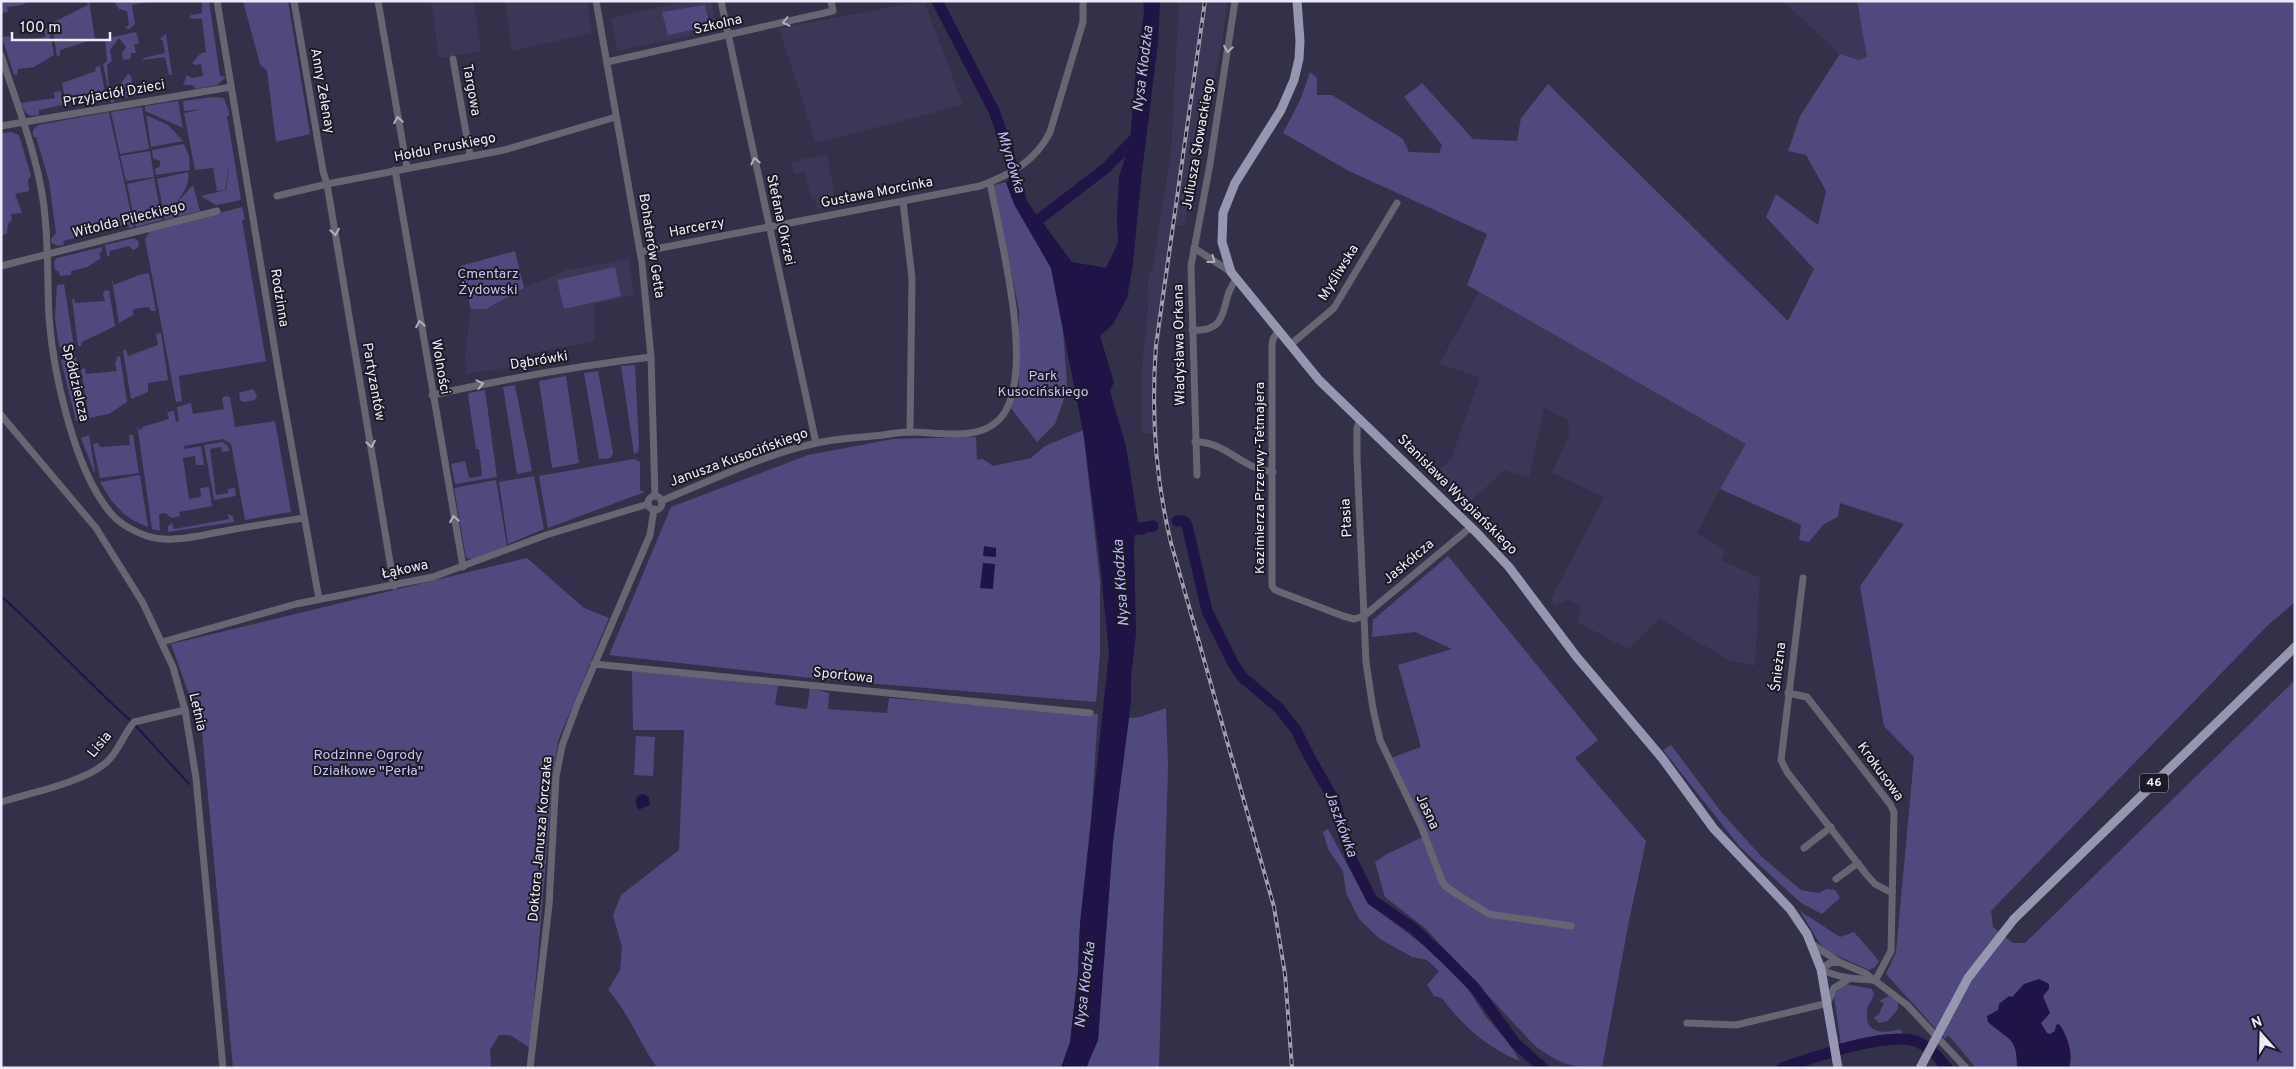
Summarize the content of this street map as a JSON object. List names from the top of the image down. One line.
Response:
{"streets":{"main road":["Stanisława Wyspiańskiego","46"],"street":["Szkolna","Targowa","Anny Zelenay","Przyjaciół Dzieci","Juliusza Słowackiego","Hołdu Pruskiego","Gustawa Morcinka","Witolda Pileckiego","Stefana Okrzei","Harcerzy","Bohaterów Getta","Myśliwska","Rodzinna","Władysława Orkana","Dąbrówki","Wolności","Partyzantów","Spółdzielcza","Janusza Kusocińskiego","Kazimierza Przerwy-Tetmajera","Ptasia","Jaskółcza","Łąkowa","Śnieżna","Sportowa","Letnia","Lisia","Krokusowa","Jasna","Doktora Janusza Korczaka"]},"crossings":[["Szkolna","Stefana Okrzei"],["Szkolna","Bohaterów Getta"],["Targowa","Hołdu Pruskiego"],["Anny Zelenay","Hołdu Pruskiego"],["Anny Zelenay","Partyzantów"],["Przyjaciół Dzieci","Rodzinna"],["Przyjaciół Dzieci","Spółdzielcza"],["Juliusza Słowackiego","Władysława Orkana"],["Hołdu Pruskiego","Bohaterów Getta"],["Hołdu Pruskiego","Wolności"],["Hołdu Pruskiego","Partyzantów"],["Gustawa Morcinka","Stefana Okrzei"],["Gustawa Morcinka","Harcerzy"],["Gustawa Morcinka","Janusza Kusocińskiego"],["Witolda Pileckiego","Spółdzielcza"],["Stefana Okrzei","Janusza Kusocińskiego"],["Harcerzy","Bohaterów Getta"],["Bohaterów Getta","Dąbrówki"],["Bohaterów Getta","Janusza Kusocińskiego"],["Myśliwska","Stanisława Wyspiańskiego"],["Rodzinna","Spółdzielcza"],["Rodzinna","Łąkowa"],["Dąbrówki","Wolności"],["Wolności","Łąkowa"],["Partyzantów","Łąkowa"],["Kazimierza Przerwy-Tetmajera","Stanisława Wyspiańskiego"],["Kazimierza Przerwy-Tetmajera","Ptasia"],["Kazimierza Przerwy-Tetmajera","Jaskółcza"],["Kazimierza Przerwy-Tetmajera","Jasna"],["Stanisława Wyspiańskiego","Ptasia"],["Stanisława Wyspiańskiego","Jaskółcza"],["Ptasia","Jaskółcza"],["Ptasia","Jasna"],["Jaskółcza","Jasna"],["Łąkowa","Letnia"],["Łąkowa","Doktora Janusza Korczaka"],["Śnieżna","Krokusowa"],["Sportowa","Doktora Janusza Korczaka"],["Letnia","Lisia"]],"one_way":["Szkolna","Juliusza Słowackiego","Stefana Okrzei","Dąbrówki","Wolności","Partyzantów"],"water":["Nysa Kłodzka","Młynówka","Jaszkówka"],"parks":["Cmentarz Żydowski","Park Kusocińskiego","Rodzinne Ogrody Działkowe \"Perła\""],"scale_bar":"100 m","north":"top"}
